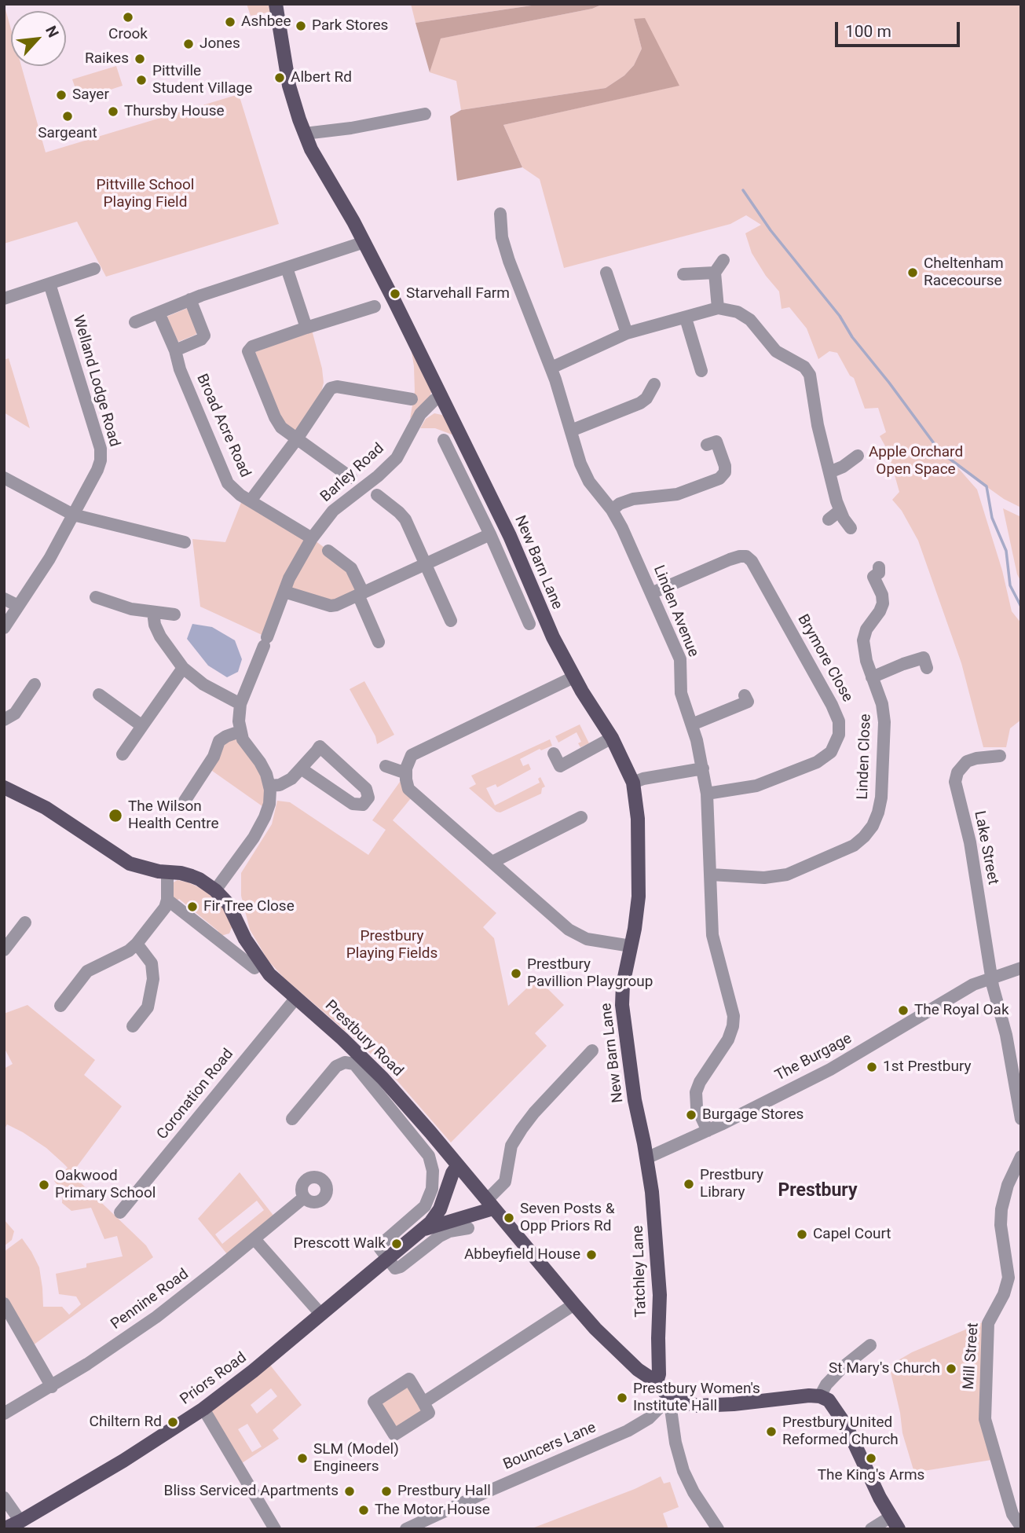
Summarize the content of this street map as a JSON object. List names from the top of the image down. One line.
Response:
{"streets":{"main road":["New Barn Lane","Prestbury Road","Tatchley Lane","Priors Road"],"street":["Welland Lodge Road","Broad Acre Road","Barley Road","Linden Avenue","Brymore Close","Linden Close","Lake Street","The Burgage","Coronation Road","Pennine Road","Mill Street","Bouncers Lane"]},"crossings":[["Broad Acre Road","Barley Road"],["Barley Road","New Barn Lane"],["New Barn Lane","The Burgage"],["New Barn Lane","Tatchley Lane"],["Linden Avenue","Brymore Close"],["Linden Avenue","Linden Close"],["Linden Avenue","The Burgage"],["Lake Street","The Burgage"],["Prestbury Road","Coronation Road"],["Prestbury Road","Tatchley Lane"],["Prestbury Road","Priors Road"],["Prestbury Road","Bouncers Lane"],["The Burgage","Tatchley Lane"]],"districts":["Prestbury"],"parks":["Pittville School Playing Field","Apple Orchard Open Space","Prestbury Playing Fields"],"places":["Crook","Ashbee","Park Stores","Jones","Raikes","Albert Rd","Pittville Student Village","Sayer","Thursby House","Sargeant","Cheltenham Racecourse","Starvehall Farm","The Wilson Health Centre","Fir Tree Close","Prestbury Pavillion Playgroup","The Royal Oak","1st Prestbury","Burgage Stores","Prestbury Library","Oakwood Primary School","Seven Posts & Opp Priors Rd","Capel Court","Prescott Walk","Abbeyfield House","St Mary's Church","Prestbury Women's Institute Hall","Chiltern Rd","Prestbury United Reformed Church","SLM (Model) Engineers","The King's Arms","Bliss Serviced Apartments","Prestbury Hall","The Motor House"],"scale_bar":"100 m","north":"top right"}
